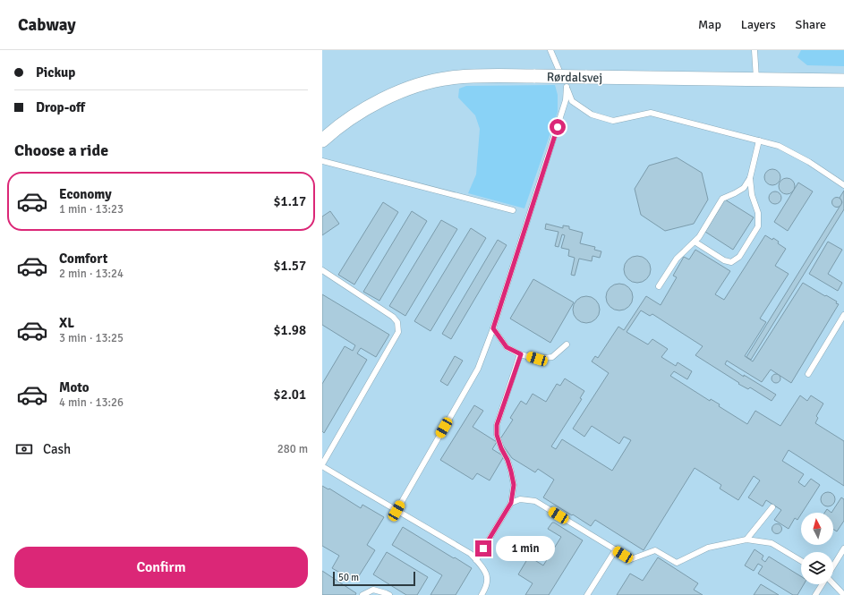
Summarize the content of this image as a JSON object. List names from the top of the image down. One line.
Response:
{"streets":{"street":["Rørdalsvej"]},"scale_bar":"50 m","north":"top","page":{"header":"Cabway","nav":["Map","Layers","Share"],"banner":["Pickup","Drop-off"],"heading":"Choose a ride","list":[{"name":"Economy","note":"1 min · 13:23","value":"$1.17"},{"name":"Comfort","note":"2 min · 13:24","value":"$1.57"},{"name":"XL","note":"3 min · 13:25","value":"$1.98"},{"name":"Moto","note":"4 min · 13:26","value":"$2.01"}],"pay":["Cash","280 m"],"bubble":"1 min","buttons":"Confirm","scale":"50 m"}}
